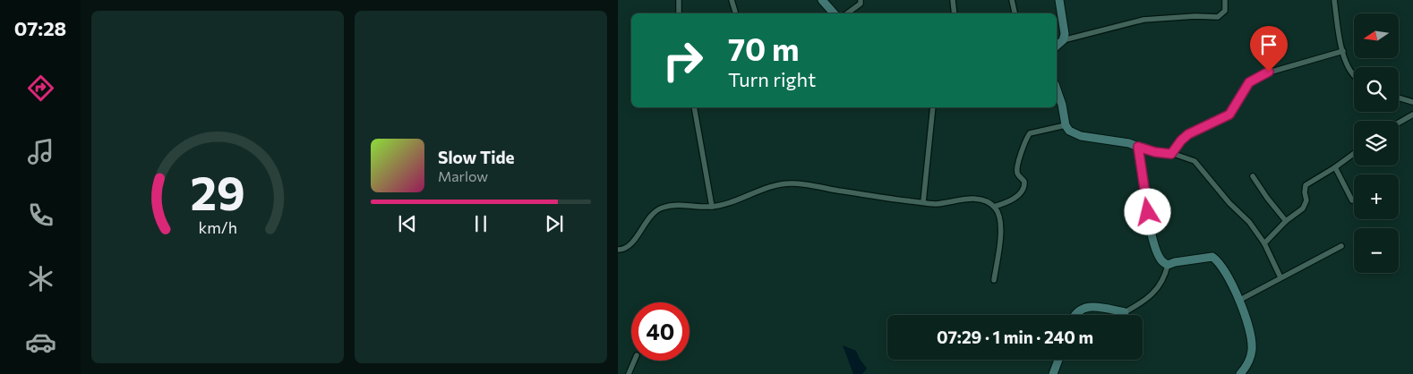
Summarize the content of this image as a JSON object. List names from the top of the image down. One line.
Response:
{"north":"left","page":{"tabs":"07:28","map_buttons":["+","−"],"turn":["70 m","Turn right"],"song":["Slow Tide","Marlow"],"limit":"40","trip":"07:29 · 1 min · 240 m","gauge":["29","km/h"]}}
